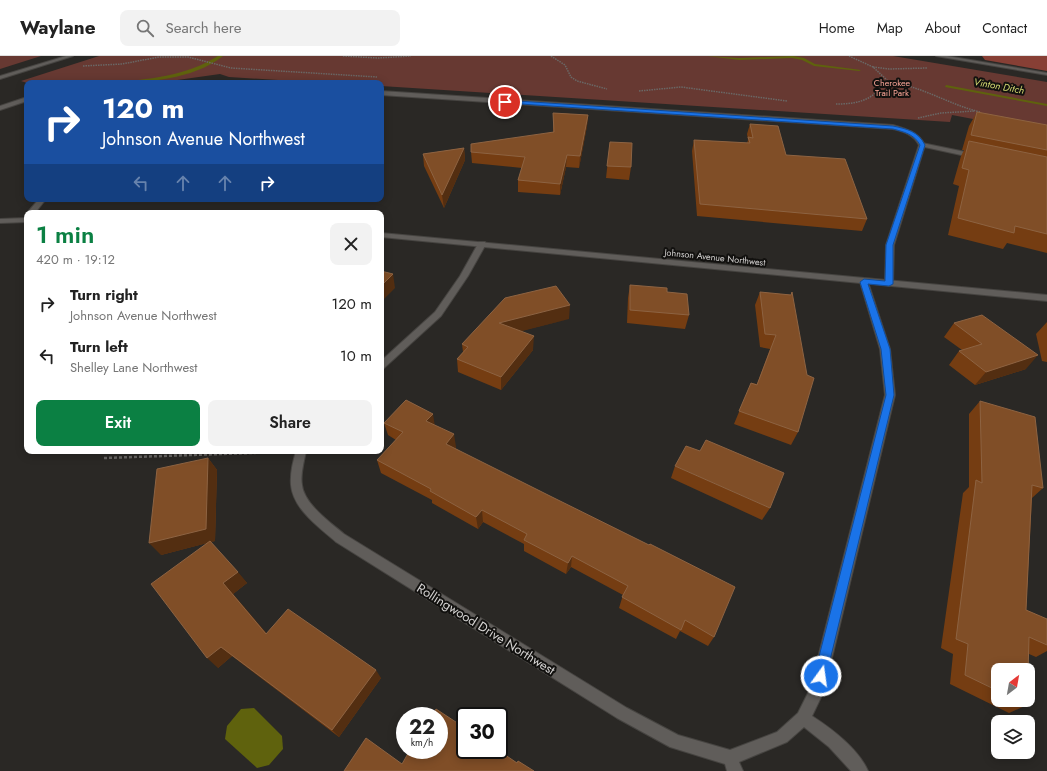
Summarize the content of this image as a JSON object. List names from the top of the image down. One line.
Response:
{"streets":{"street":["Johnson Avenue Northwest","Rollingwood Drive Northwest"]},"water":["Vinton Ditch"],"parks":["Cherokee Trail Park"],"north":"top right","page":{"header":"Waylane","search":"Search here","nav":["Home","Map","About","Contact"],"turn":["120 m","Johnson Avenue Northwest"],"heading":["1 min","420 m · 19:12"],"list":[{"name":"Turn right","note":"Johnson Avenue Northwest","value":"120 m"},{"name":"Turn left","note":"Shelley Lane Northwest","value":"10 m"}],"buttons":["Exit","Share"],"speed":"22 km/h","limit":"30"}}
